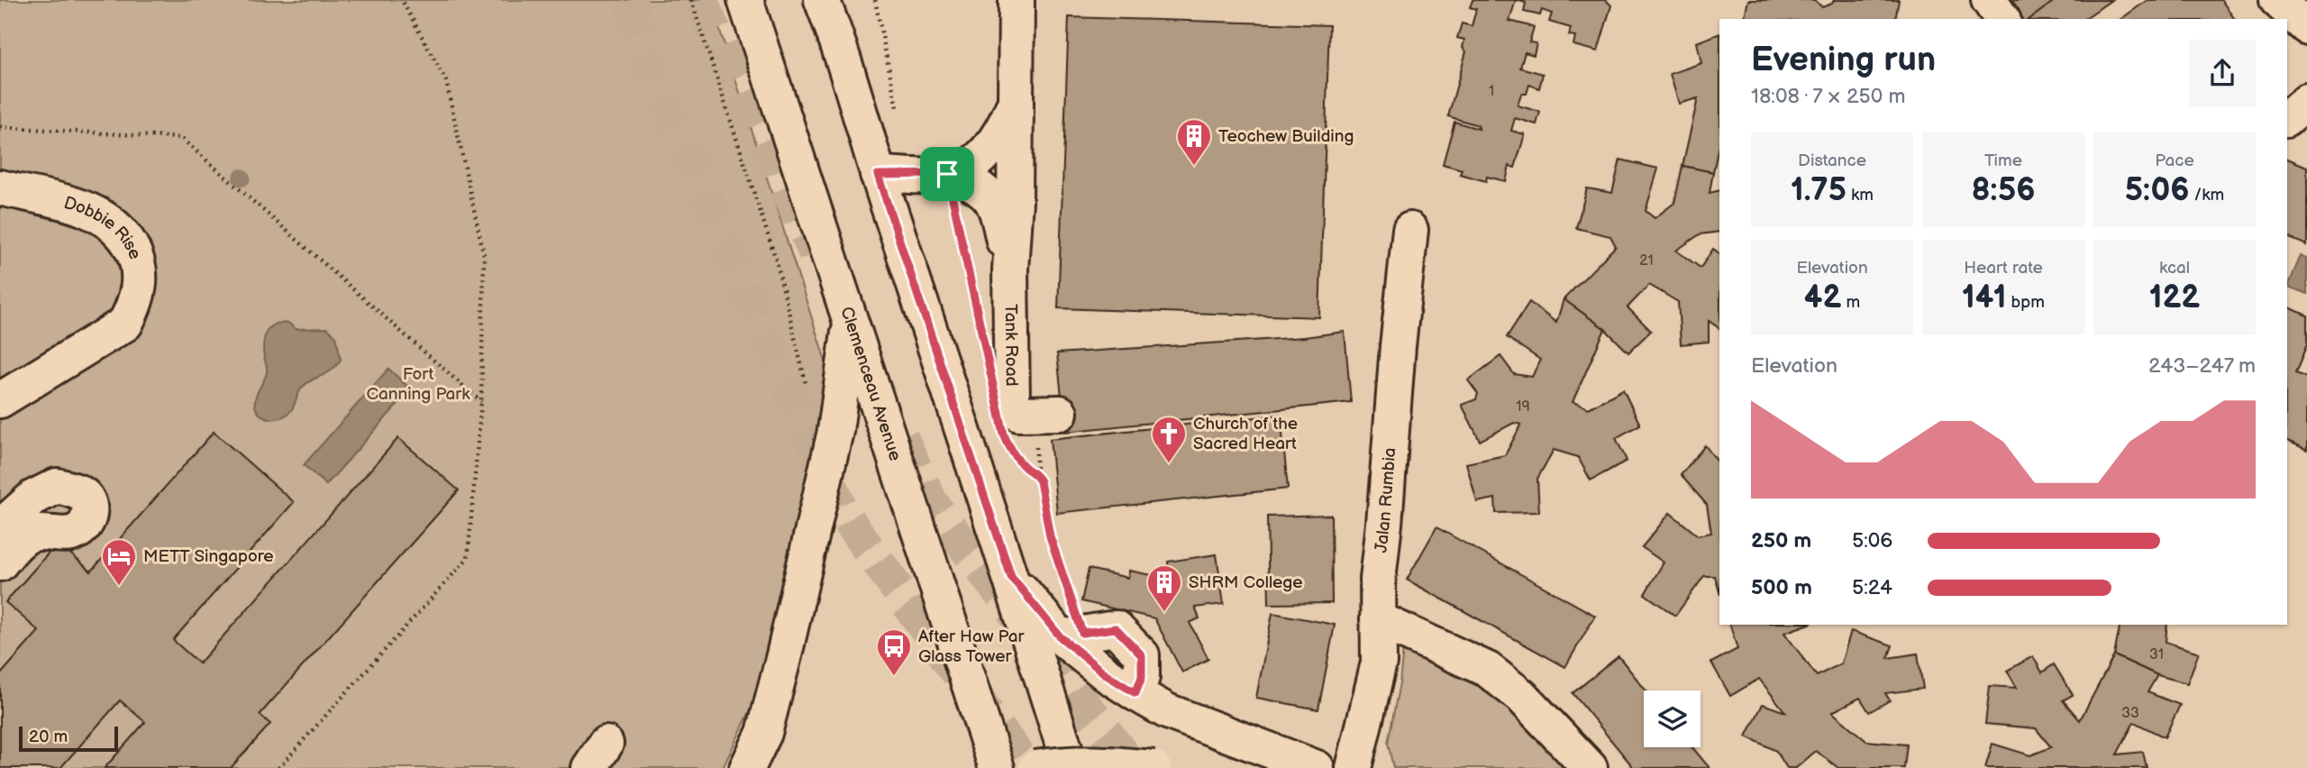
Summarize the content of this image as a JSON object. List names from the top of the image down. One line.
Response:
{"streets":{"main road":["Dobbie Rise","Tank Road","Clemenceau Avenue","Jalan Rumbia"]},"parks":["Fort Canning Park"],"places":{"building":["Teochew Building","SHRM College"],"church":["Church of the Sacred Heart"],"hotel":["METT Singapore"],"bus stop":["After Haw Par Glass Tower"]},"house_numbers":["1","21","19","31","33"],"scale_bar":"20 m","page":{"heading":["Evening run","18:08 · 7 × 250 m"],"stats":[["Distance","1.75 km"],["Time","8:56"],["Pace","5:06 /km"],["Elevation","42 m"],["Heart rate","141 bpm"],["kcal","122"]],"chart":["Elevation","243–247 m"],"list":[{"name":"250 m","note":"5:06"},{"name":"500 m","note":"5:24"}],"scale":"20 m"}}
